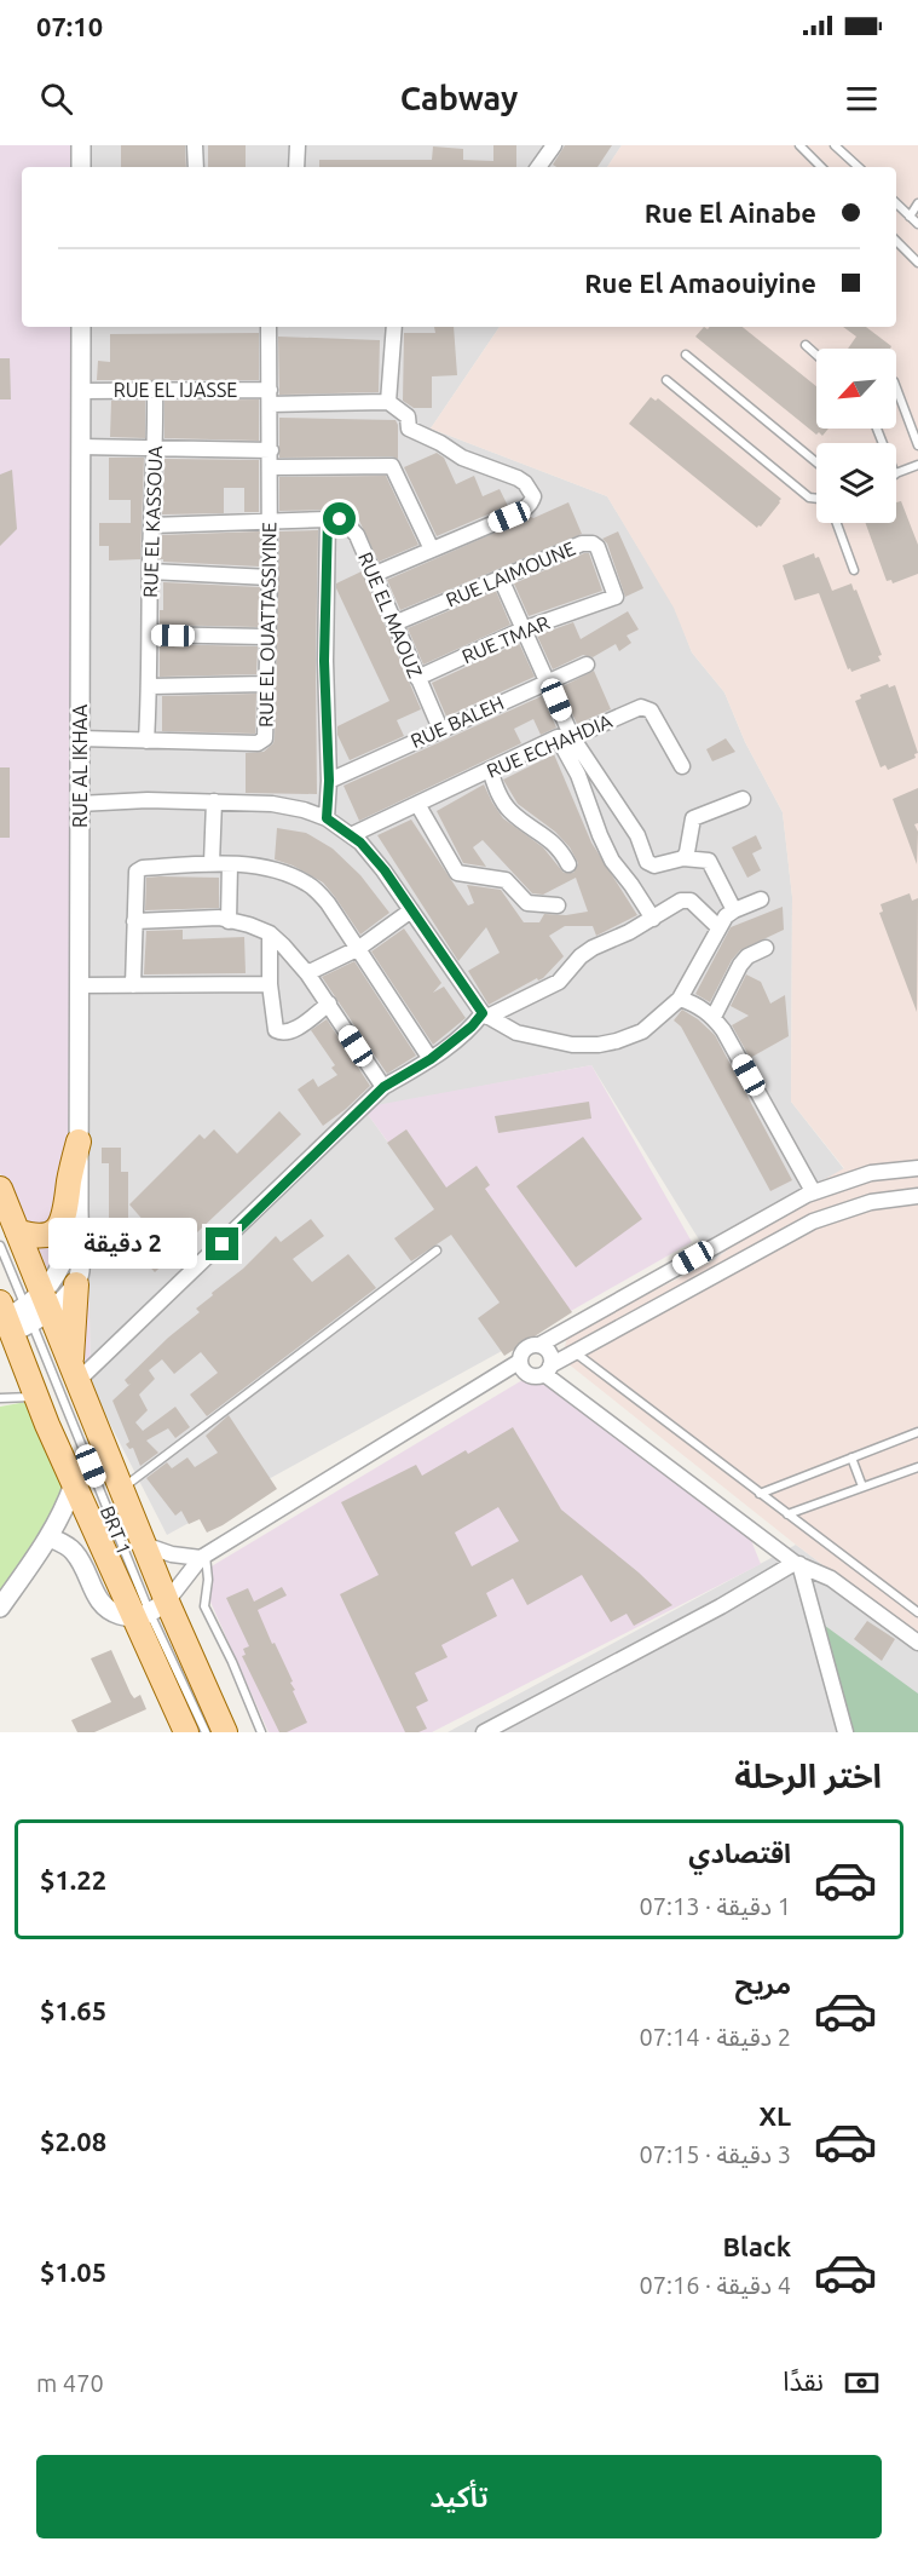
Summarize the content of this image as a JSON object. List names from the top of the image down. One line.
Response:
{"streets":{"street":["RUE EL IJASSE","RUE EL KASSOUA","RUE LAIMOUNE","RUE EL MAOUZ","RUE EL OUATTASSIYINE","RUE TMAR","RUE BALEH","RUE ECHAHDIA","RUE AL IKHAA"],"lane":["BRT 1"]},"crossings":[["RUE EL IJASSE","RUE EL KASSOUA"],["RUE EL IJASSE","RUE EL OUATTASSIYINE"],["RUE EL IJASSE","RUE AL IKHAA"],["RUE EL KASSOUA","RUE EL OUATTASSIYINE"],["RUE LAIMOUNE","RUE EL MAOUZ"],["RUE LAIMOUNE","RUE TMAR"],["RUE EL MAOUZ","RUE TMAR"],["RUE EL MAOUZ","RUE BALEH"],["RUE EL OUATTASSIYINE","RUE AL IKHAA"],["RUE AL IKHAA","BRT 1"]],"north":"bottom left","page":{"status":"07:10","header":"Cabway","banner":["Rue El Ainabe","Rue El Amaouiyine"],"bubble":"2 دقيقة","heading":"اختر الرحلة","list":[{"name":"اقتصادي","note":"1 دقيقة · 07:13","value":"$1.22"},{"name":"مريح","note":"2 دقيقة · 07:14","value":"$1.65"},{"name":"XL","note":"3 دقيقة · 07:15","value":"$2.08"},{"name":"Black","note":"4 دقيقة · 07:16","value":"$1.05"}],"pay":["نقدًا","470 m"],"buttons":"تأكيد"}}
